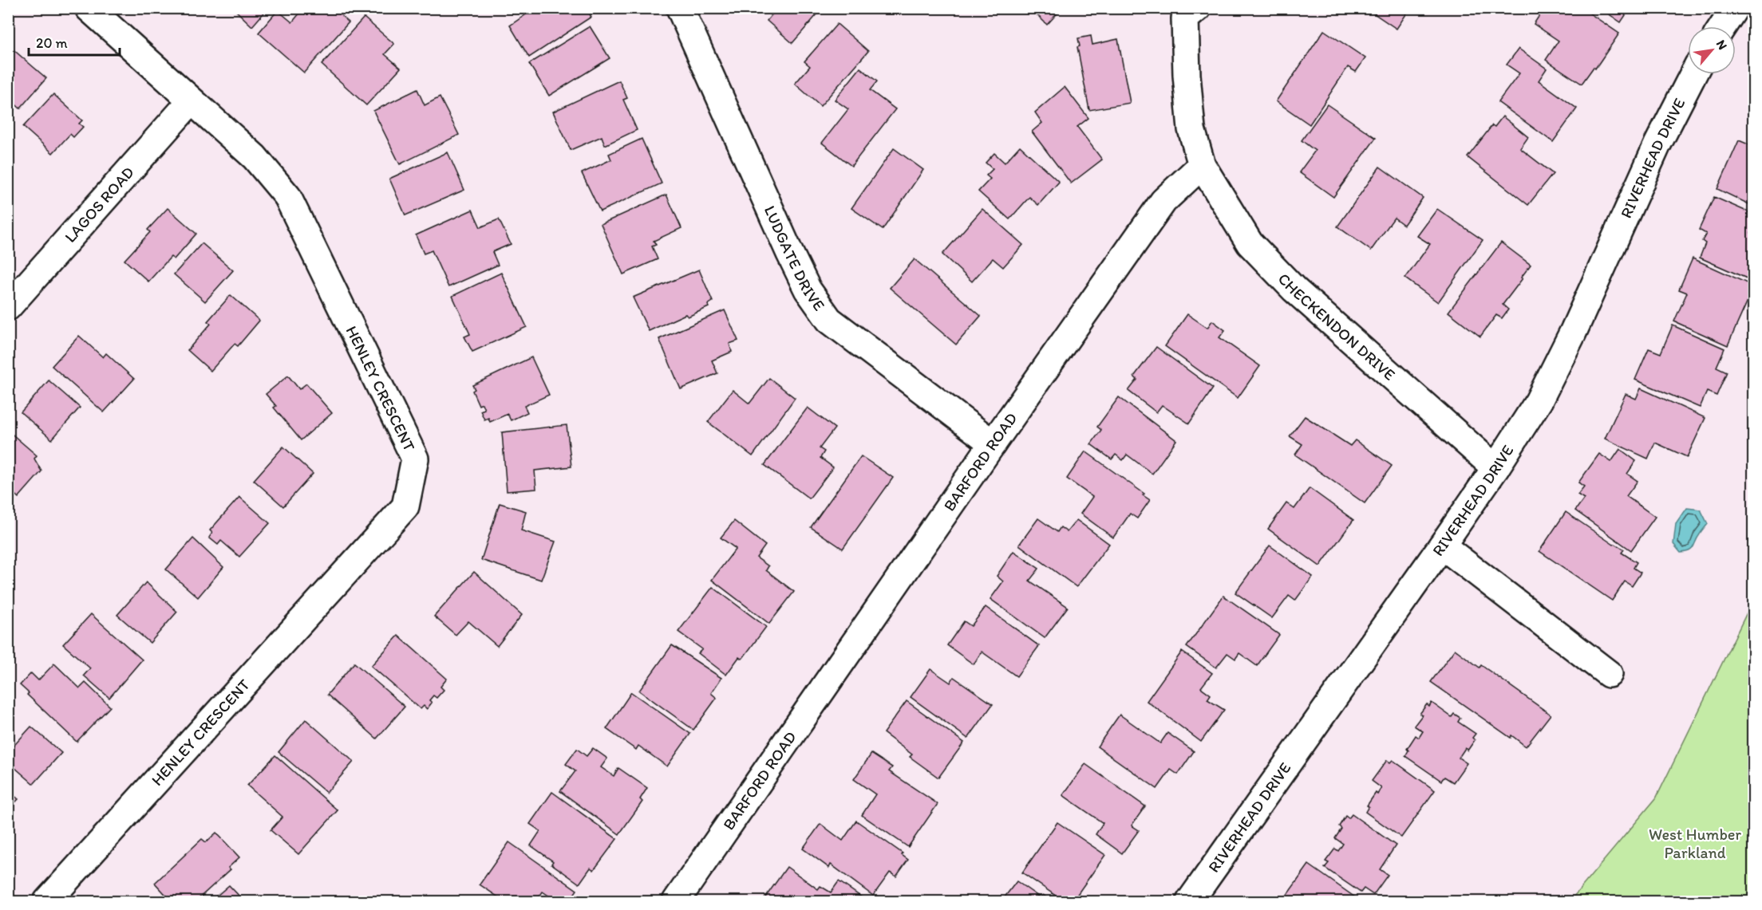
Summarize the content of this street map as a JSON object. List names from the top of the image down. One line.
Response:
{"streets":{"street":["RIVERHEAD DRIVE","LAGOS ROAD","LUDGATE DRIVE","CHECKENDON DRIVE","HENLEY CRESCENT","BARFORD ROAD"]},"crossings":[["RIVERHEAD DRIVE","CHECKENDON DRIVE"],["LAGOS ROAD","HENLEY CRESCENT"],["LUDGATE DRIVE","BARFORD ROAD"],["CHECKENDON DRIVE","BARFORD ROAD"]],"parks":["West Humber Parkland"],"scale_bar":"20 m","north":"top right"}
